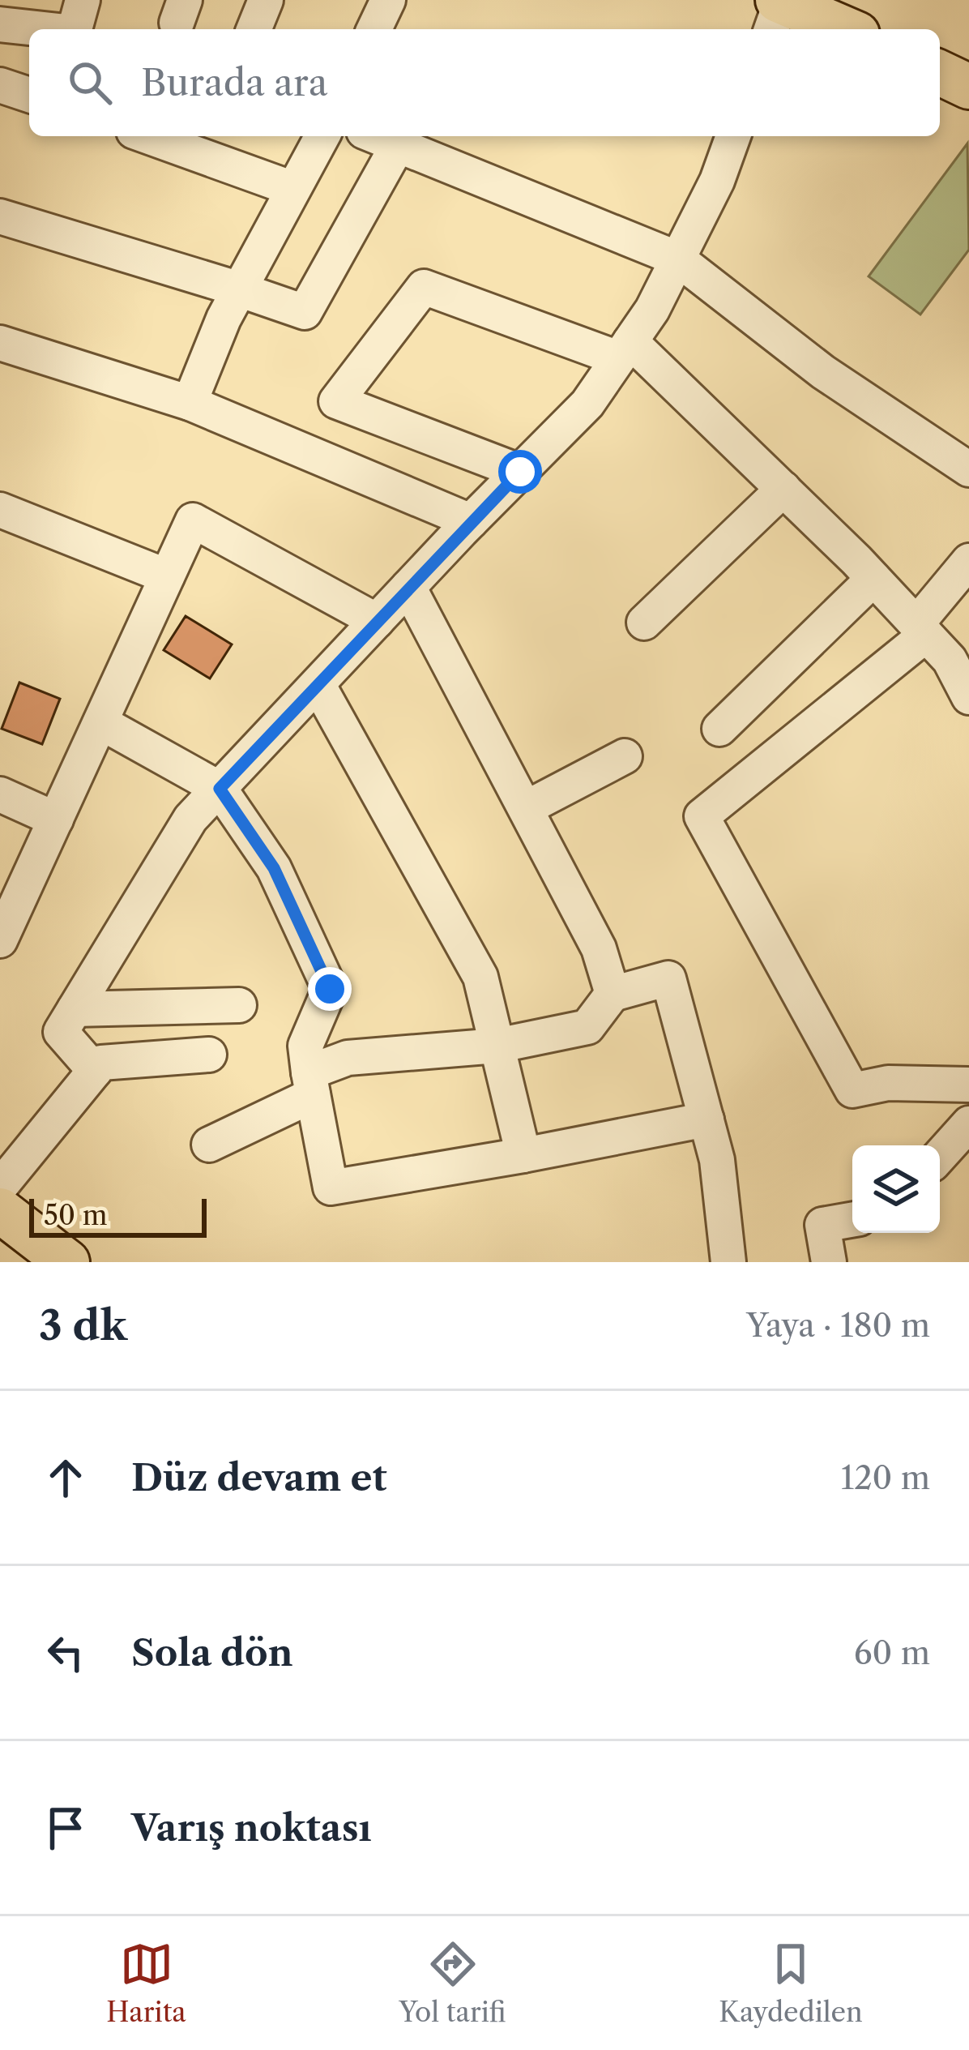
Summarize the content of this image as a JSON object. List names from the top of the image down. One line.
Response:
{"scale_bar":"50 m","page":{"search":"Burada ara","scale":"50 m","heading":["3 dk","Yaya · 180 m"],"list":[["Düz devam et","120 m"],["Sola dön","60 m"],"Varış noktası"],"nav":["Harita","Yol tarifi","Kaydedilen"]}}
